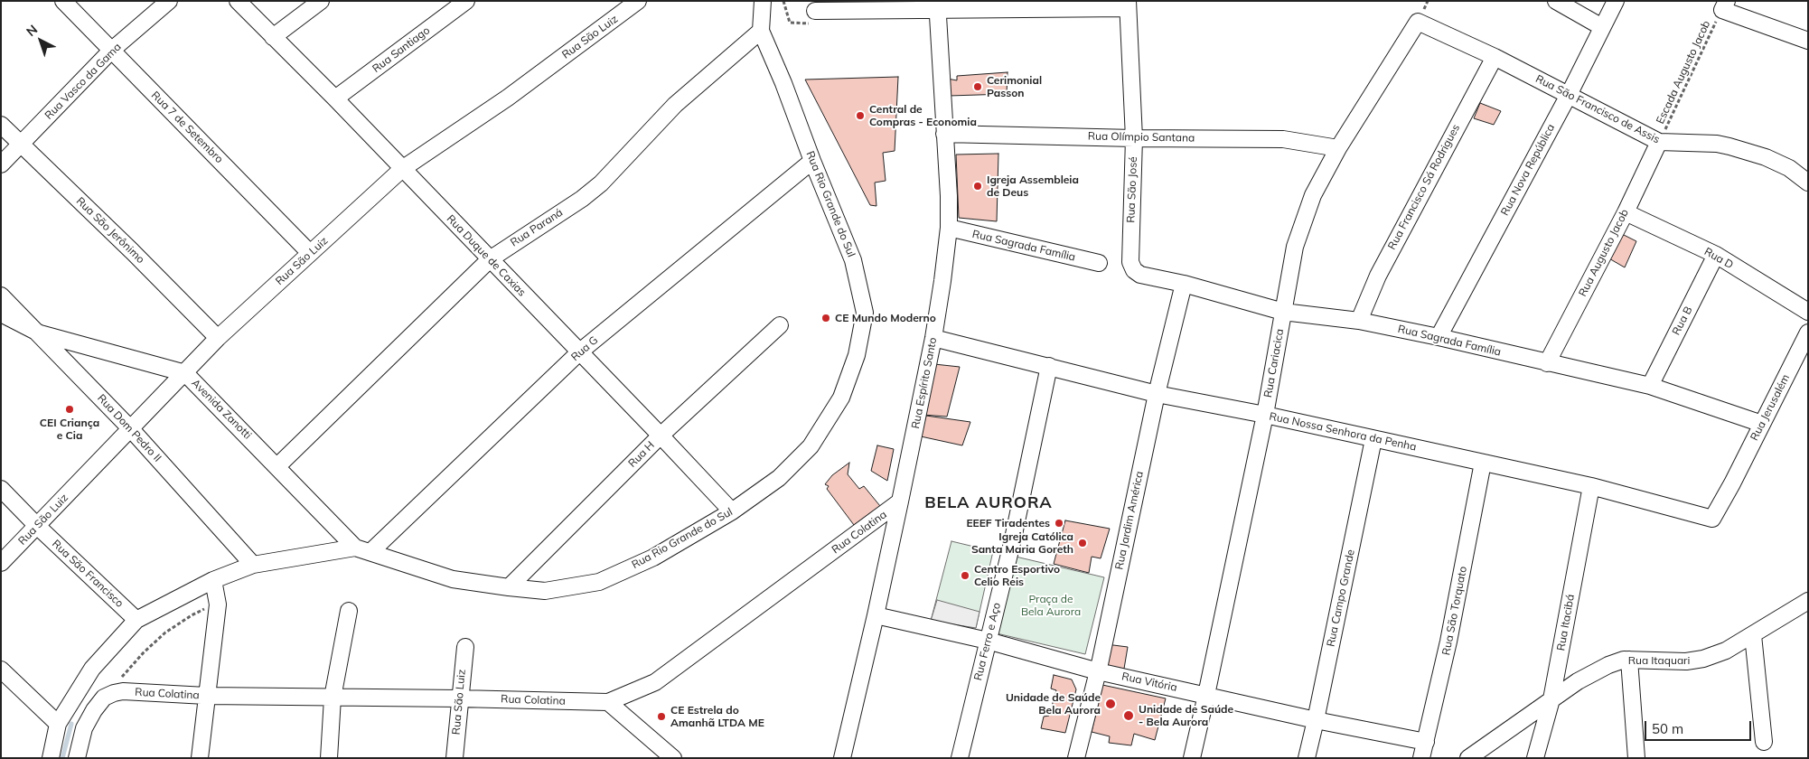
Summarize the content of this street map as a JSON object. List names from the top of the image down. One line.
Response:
{"streets":{"street":["Rua São Luiz","Rua Santiago","Rua Vasco da Gama","Rua São Francisco de Assis","Rua 7 de Setembro","Rua Olímpio Santana","Rua Nova República","Rua Francisco Sá Rodrigues","Rua São José","Rua Rio Grande do Sul","Rua Paraná","Rua São Jerônimo","Rua Sagrada Família","Rua Augusto Jacob","Rua Duque de Caxias","Rua D","Rua B","Rua G","Rua Cariacica","Rua Espírito Santo","Rua Jerusalém","Avenida Zanotti","Rua Dom Pedro II","Rua Nossa Senhora da Penha","Rua H","Rua Jardim América","Rua Colatina","Rua São Francisco","Rua Campo Grande","Rua São Torquato","Rua Itacibá","Rua Ferro e Aço","Rua Itaquari","Rua Vitória"],"path":["Escada Augusto Jacob"]},"crossings":[["Rua São Luiz","Rua 7 de Setembro"],["Rua São Luiz","Rua São Jerônimo"],["Rua São Luiz","Rua Duque de Caxias"],["Rua São Luiz","Avenida Zanotti"],["Rua São Luiz","Rua Dom Pedro II"],["Rua São Luiz","Rua Colatina"],["Rua São Luiz","Rua São Francisco"],["Rua Santiago","Rua Duque de Caxias"],["Escada Augusto Jacob","Rua São Francisco de Assis"],["Escada Augusto Jacob","Rua Augusto Jacob"],["Rua Vasco da Gama","Rua 7 de Setembro"],["Rua Vasco da Gama","Rua São Jerônimo"],["Rua São Francisco de Assis","Rua Nova República"],["Rua São Francisco de Assis","Rua Francisco Sá Rodrigues"],["Rua São Francisco de Assis","Rua Augusto Jacob"],["Rua São Francisco de Assis","Rua Cariacica"],["Rua Olímpio Santana","Rua São José"],["Rua Olímpio Santana","Rua Cariacica"],["Rua Olímpio Santana","Rua Espírito Santo"],["Rua Nova República","Rua Sagrada Família"],["Rua Francisco Sá Rodrigues","Rua Sagrada Família"],["Rua São José","Rua Sagrada Família"],["Rua Rio Grande do Sul","Rua Paraná"],["Rua Rio Grande do Sul","Rua Duque de Caxias"],["Rua Rio Grande do Sul","Rua G"],["Rua Rio Grande do Sul","Avenida Zanotti"],["Rua Rio Grande do Sul","Rua Dom Pedro II"],["Rua Rio Grande do Sul","Rua H"],["Rua Rio Grande do Sul","Rua São Francisco"],["Rua Paraná","Rua Duque de Caxias"],["Rua Paraná","Avenida Zanotti"],["Rua Sagrada Família","Rua Augusto Jacob"],["Rua Sagrada Família","Rua B"],["Rua Sagrada Família","Rua Cariacica"],["Rua Sagrada Família","Rua Espírito Santo"],["Rua Sagrada Família","Rua Jerusalém"],["Rua Sagrada Família","Rua Jardim América"],["Rua Augusto Jacob","Rua D"],["Rua Duque de Caxias","Rua G"],["Rua Duque de Caxias","Rua H"],["Rua D","Rua B"],["Rua Cariacica","Rua Nossa Senhora da Penha"],["Rua Cariacica","Rua Vitória"],["Rua Espírito Santo","Rua Nossa Senhora da Penha"],["Rua Espírito Santo","Rua Colatina"],["Rua Espírito Santo","Rua Vitória"],["Rua Jerusalém","Rua Nossa Senhora da Penha"],["Avenida Zanotti","Rua Dom Pedro II"],["Rua Nossa Senhora da Penha","Rua Jardim América"],["Rua Nossa Senhora da Penha","Rua Campo Grande"],["Rua Nossa Senhora da Penha","Rua São Torquato"],["Rua Nossa Senhora da Penha","Rua Itacibá"],["Rua Nossa Senhora da Penha","Rua Ferro e Aço"],["Rua Jardim América","Rua Vitória"],["Rua Campo Grande","Rua Vitória"],["Rua São Torquato","Rua Vitória"],["Rua Itacibá","Rua Itaquari"],["Rua Ferro e Aço","Rua Vitória"]],"districts":["BELA AURORA"],"parks":["Praça de Bela Aurora"],"places":["Cerimonial Passon","Central de Compras - Economia","Igreja Assembleia de Deus","CE Mundo Moderno","CEI Criança e Cia","EEEF Tiradentes","Igreja Católica Santa Maria Goreth","Centro Esportivo Celio Reis","Unidade de Saúde Bela Aurora","Unidade de Saúde - Bela Aurora","CE Estrela do Amanhã LTDA ME"],"scale_bar":"50 m","north":"top left"}
